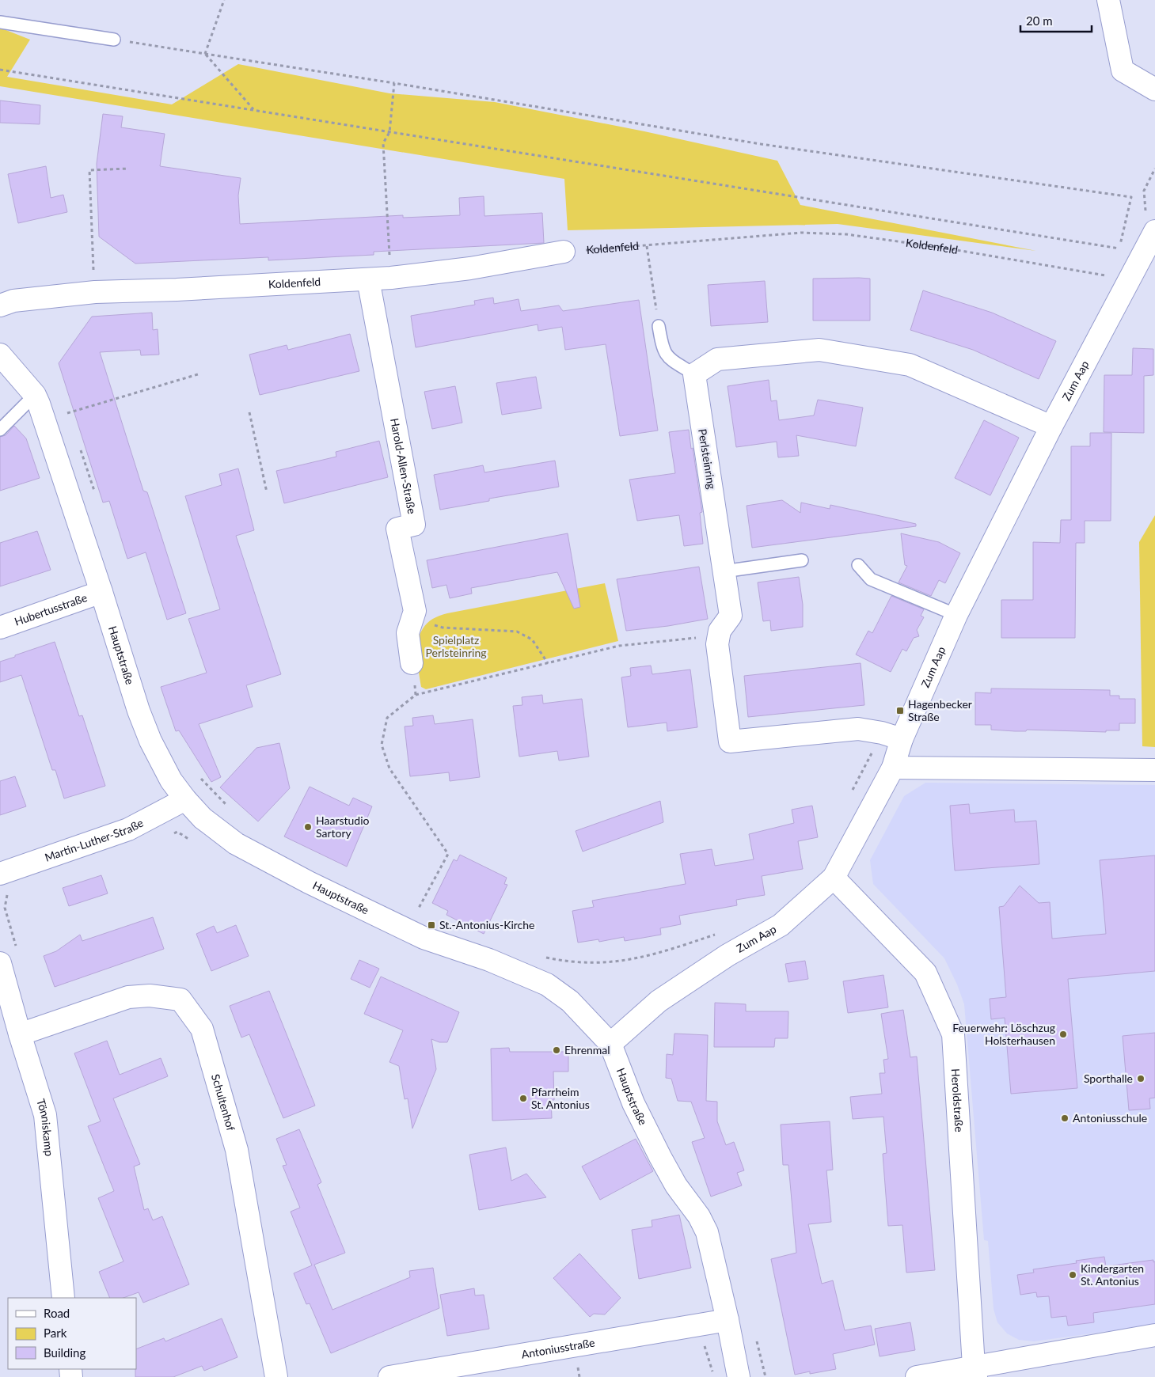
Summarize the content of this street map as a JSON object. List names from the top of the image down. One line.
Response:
{"streets":{"street":["Koldenfeld","Zum Aap","Perlsteinring","Harold-Allen-Straße","Hubertusstraße","Hauptstraße","Martin-Luther-Straße","Heroldstraße","Schultenhof","Tönniskamp","Antoniusstraße"]},"crossings":[["Koldenfeld","Zum Aap"],["Koldenfeld","Harold-Allen-Straße"],["Zum Aap","Perlsteinring"],["Zum Aap","Hauptstraße"],["Zum Aap","Heroldstraße"],["Hubertusstraße","Hauptstraße"],["Hauptstraße","Martin-Luther-Straße"],["Hauptstraße","Antoniusstraße"],["Schultenhof","Tönniskamp"]],"parks":["Spielplatz Perlsteinring"],"places":{"transit":["Hagenbecker Straße","St.-Antonius-Kirche"],"other":["Haarstudio Sartory","Feuerwehr: Löschzug Holsterhausen","Ehrenmal","Sporthalle","Pfarrheim St. Antonius","Antoniusschule","Kindergarten St. Antonius"]},"legend":["Road","Park","Building"],"scale_bar":"20 m"}
